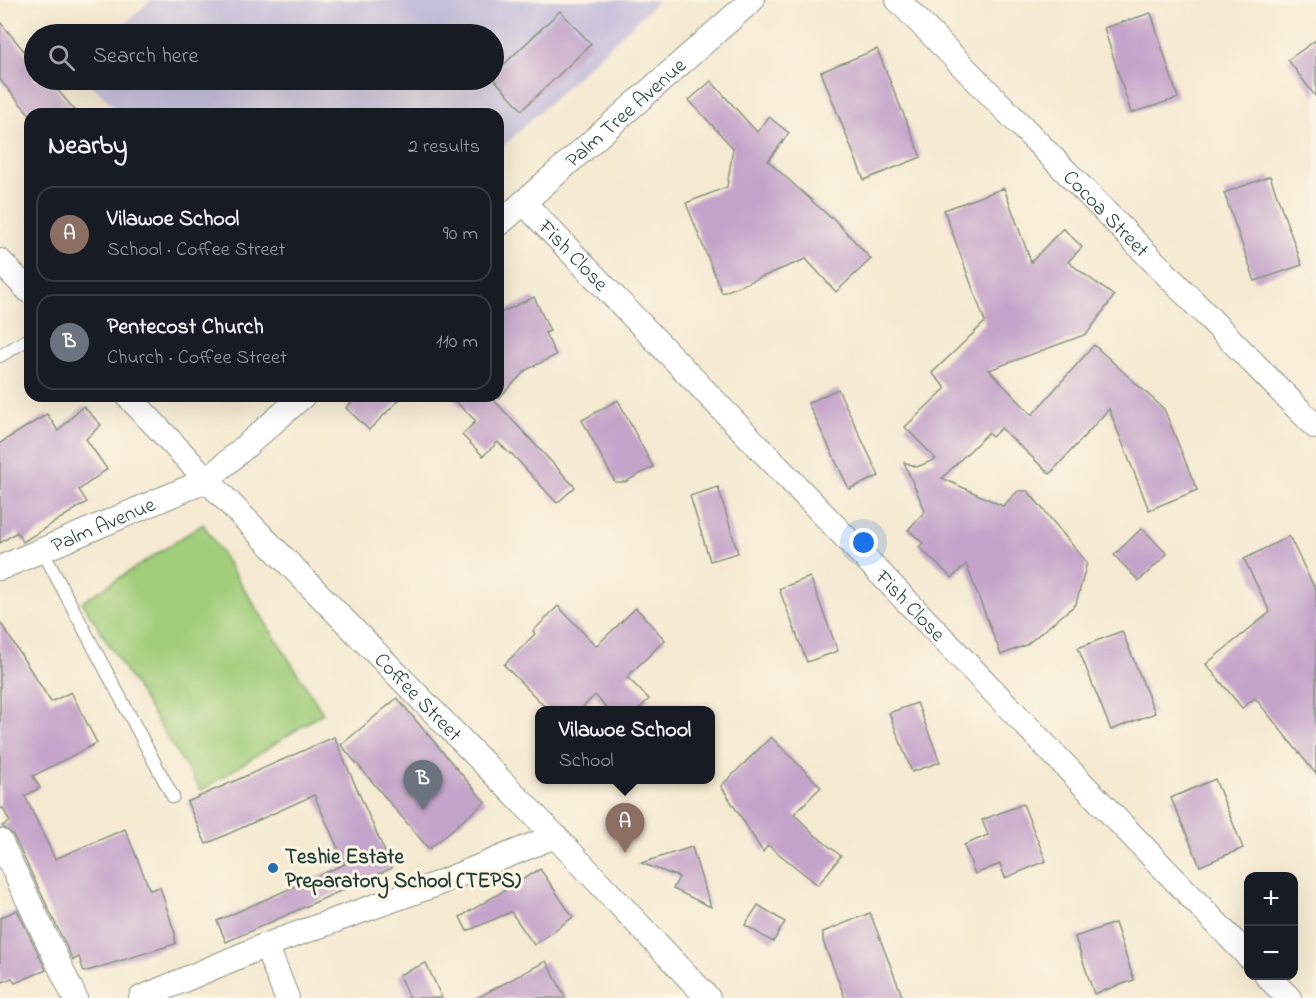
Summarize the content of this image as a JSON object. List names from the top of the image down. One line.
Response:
{"streets":{"street":["Palm Tree Avenue","Cocoa Street","Fish Close","Palm Avenue","Coffee Street"]},"crossings":[["Palm Tree Avenue","Fish Close"],["Palm Avenue","Coffee Street"]],"places":["Teshie Estate Preparatory School (TEPS)"],"page":{"search":"Search here","heading":["Nearby","2 results"],"list":[{"mark":"A","name":"Vilawoe School","note":"School · Coffee Street","value":"90 m"},{"mark":"B","name":"Pentecost Church","note":"Church · Coffee Street","value":"110 m"}],"popup":["Vilawoe School","School"],"pins":["B","A"],"map_buttons":["+","−"]}}
